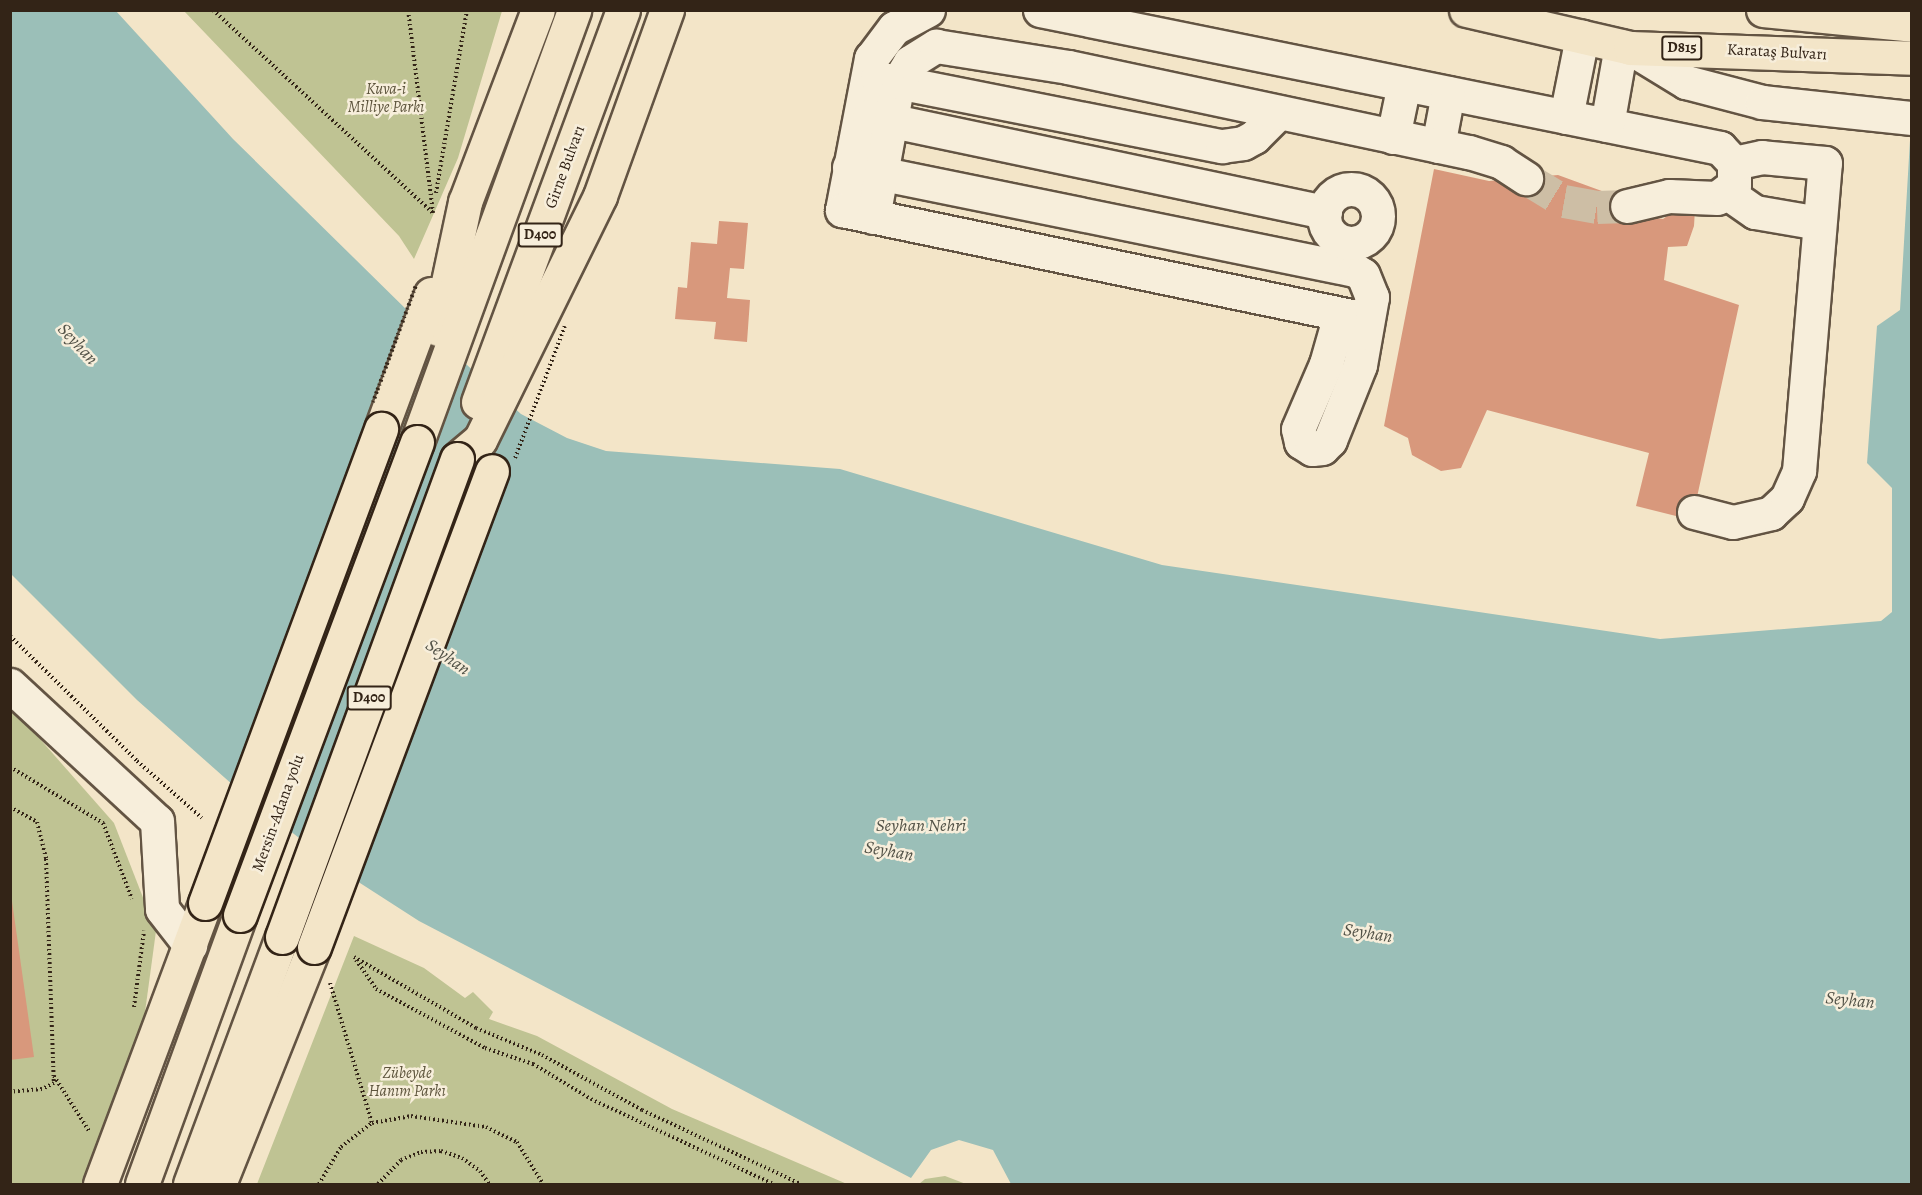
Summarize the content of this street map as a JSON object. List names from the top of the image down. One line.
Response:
{"streets":{"main road":["D815","Karataş Bulvarı","Girne Bulvarı","D400","Mersin-Adana yolu"]},"crossings":[["Girne Bulvarı","D400"],["D400","Mersin-Adana yolu"]],"water":["Seyhan","Seyhan Nehri"],"parks":["Kuva-i Milliye Parkı","Zübeyde Hanım Parkı"]}
